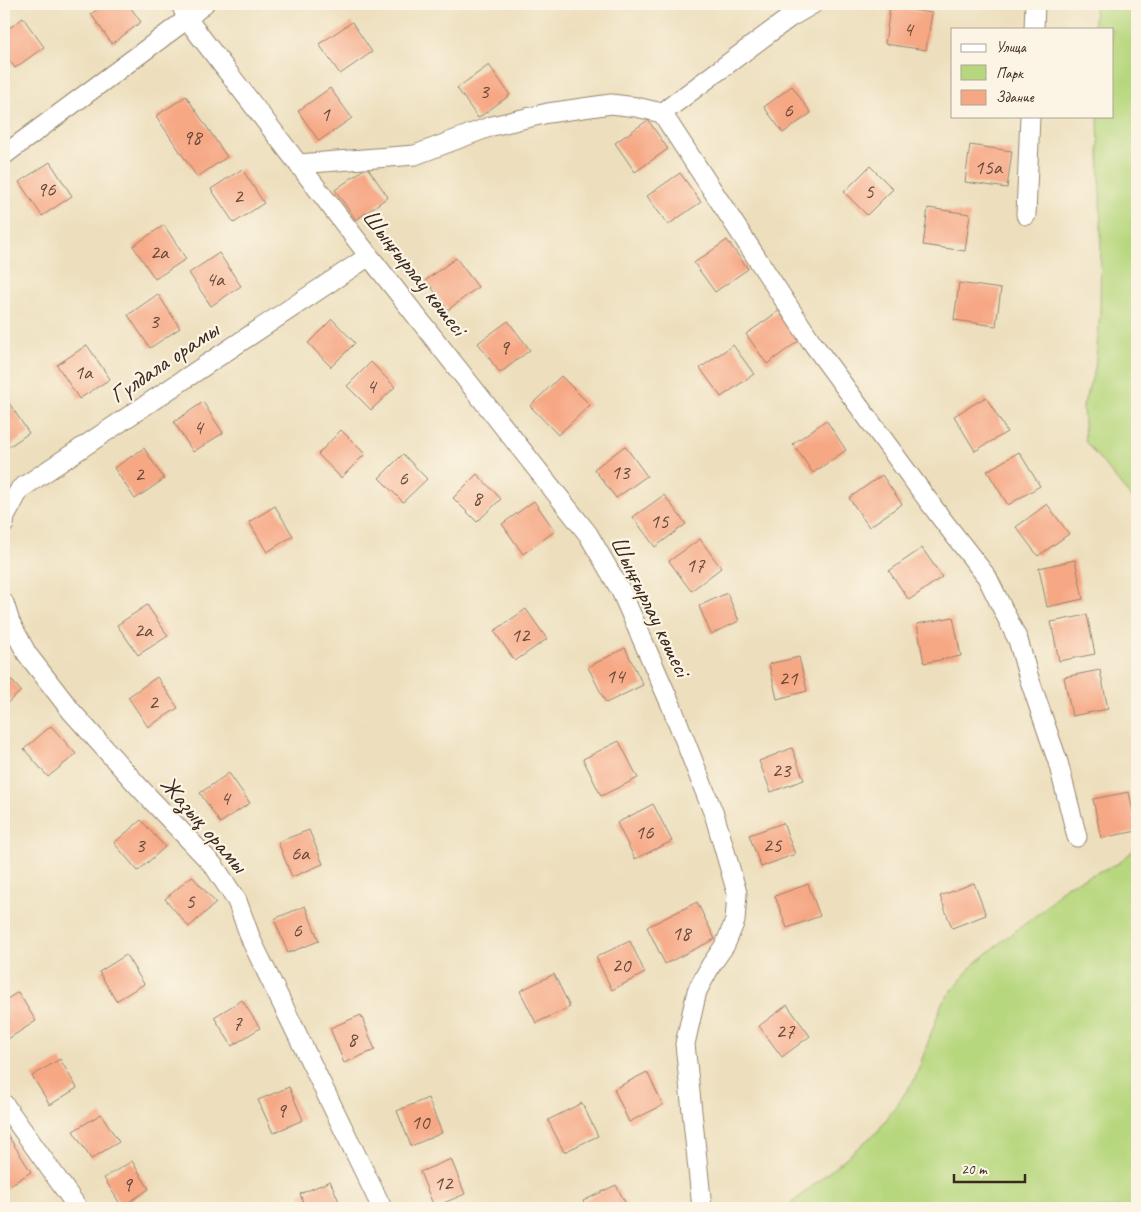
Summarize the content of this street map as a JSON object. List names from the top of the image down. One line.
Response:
{"streets":{"street":["Шыңғырлау көшесі","Гүлдала орамы","Жазық орамы"]},"crossings":[["Шыңғырлау көшесі","Гүлдала орамы"]],"house_numbers":["4","3","6","1","98","15а","96","5","2","2а","4а","3","9","1а","4","4","13","2","6","8","15","17","2а","12","14","21","2","23","4","16","3","25","6а","5","6","18","20","7","27","8","9","10","12","9"],"legend":["Улица","Парк","Здание"],"scale_bar":"20 m"}
